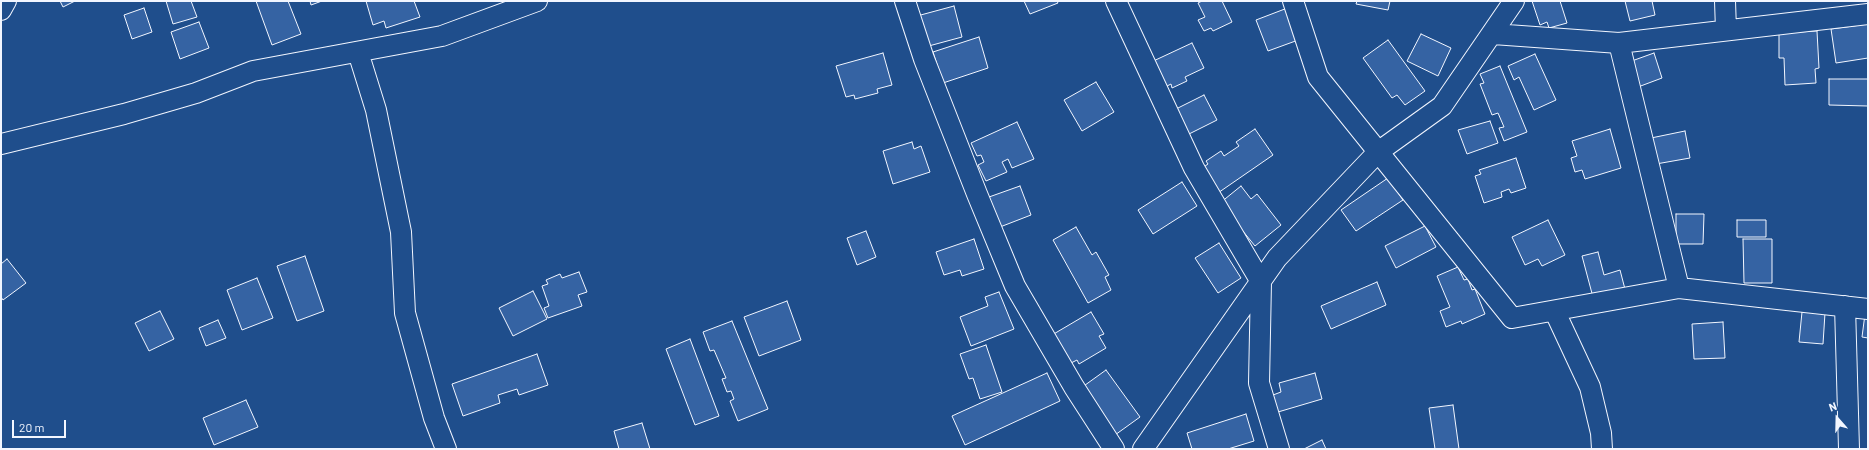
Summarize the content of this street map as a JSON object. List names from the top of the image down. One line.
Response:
{"scale_bar":"20 m","north":"top"}
